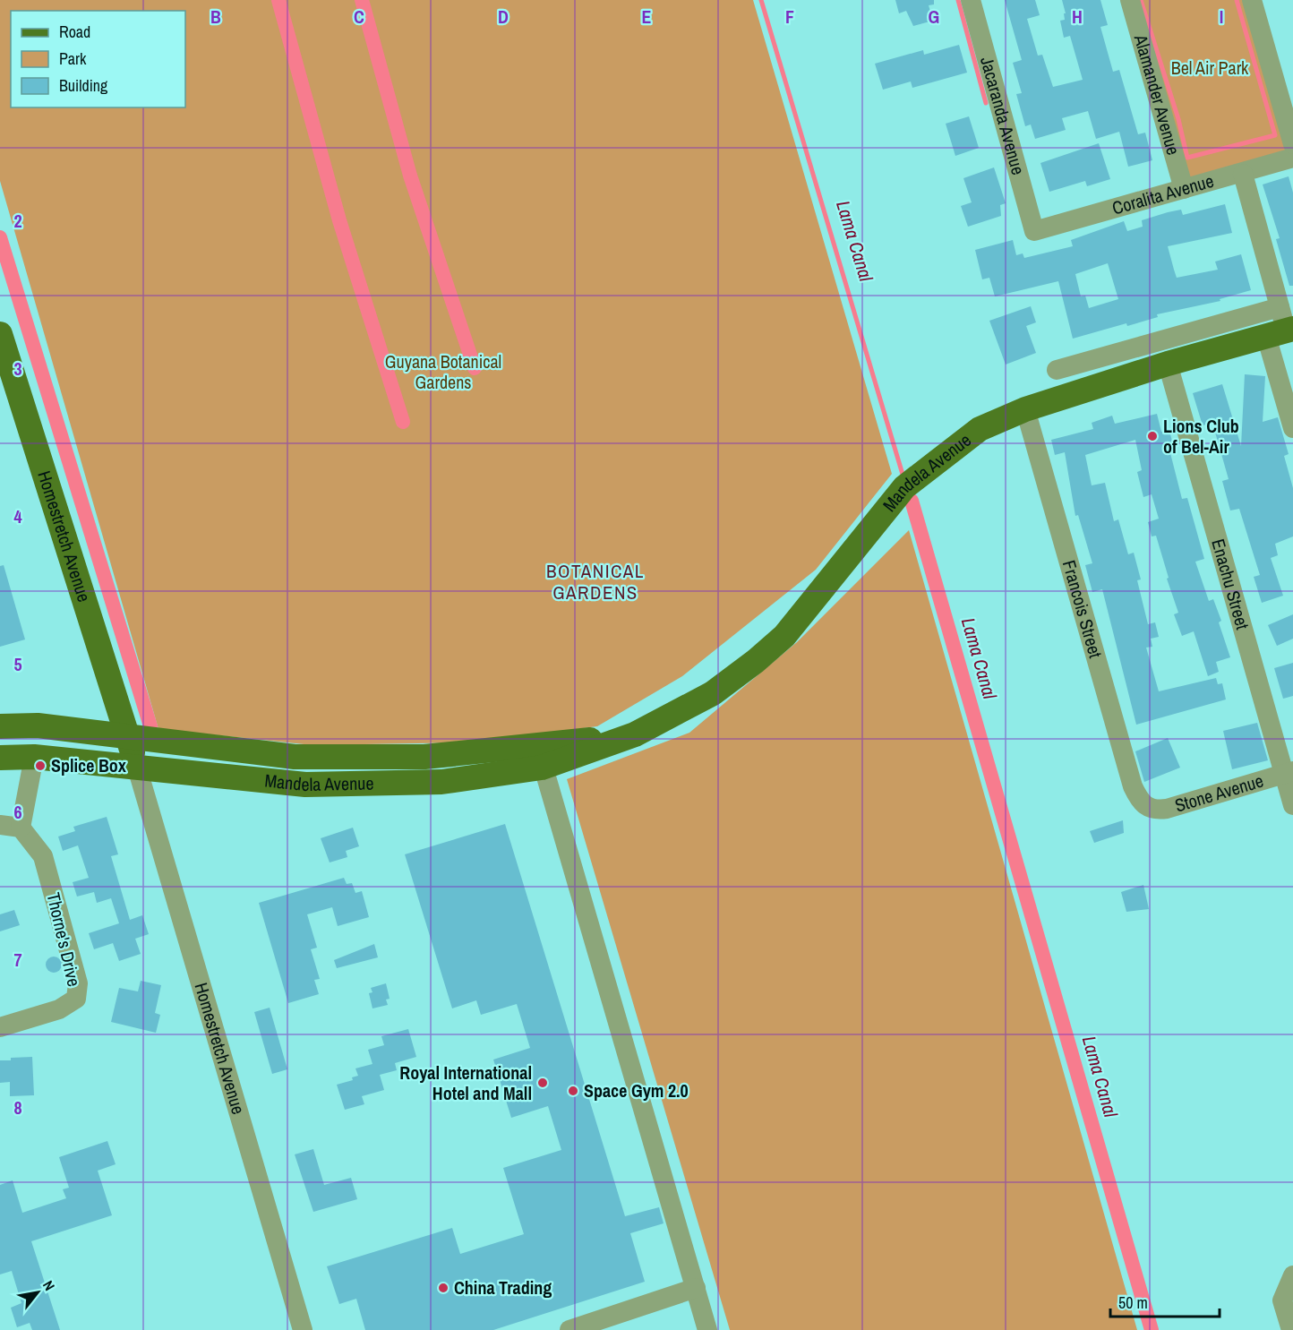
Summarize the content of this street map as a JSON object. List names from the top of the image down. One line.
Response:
{"streets":{"main road":["Mandela Avenue","Homestretch Avenue"],"street":["Alamander Avenue","Jacaranda Avenue","Coralita Avenue","Enachu Street","Francois Street","Stone Avenue","Thorne's Drive"]},"crossings":[["Alamander Avenue","Coralita Avenue"],["Jacaranda Avenue","Coralita Avenue"],["Mandela Avenue","Homestretch Avenue"],["Mandela Avenue","Enachu Street"],["Mandela Avenue","Francois Street"],["Enachu Street","Stone Avenue"],["Francois Street","Stone Avenue"]],"districts":["BOTANICAL GARDENS"],"water":["Lama Canal"],"parks":["Bel Air Park","Guyana Botanical Gardens"],"places":["Lions Club of Bel-Air","Splice Box","Royal International Hotel and Mall","Space Gym 2.0","China Trading"],"legend":["Road","Park","Building"],"scale_bar":"50 m","north":"top right","grid":{"columns":["B","C","D","E","F","G","H","I"],"rows":["2","3","4","5","6","7","8"]}}
